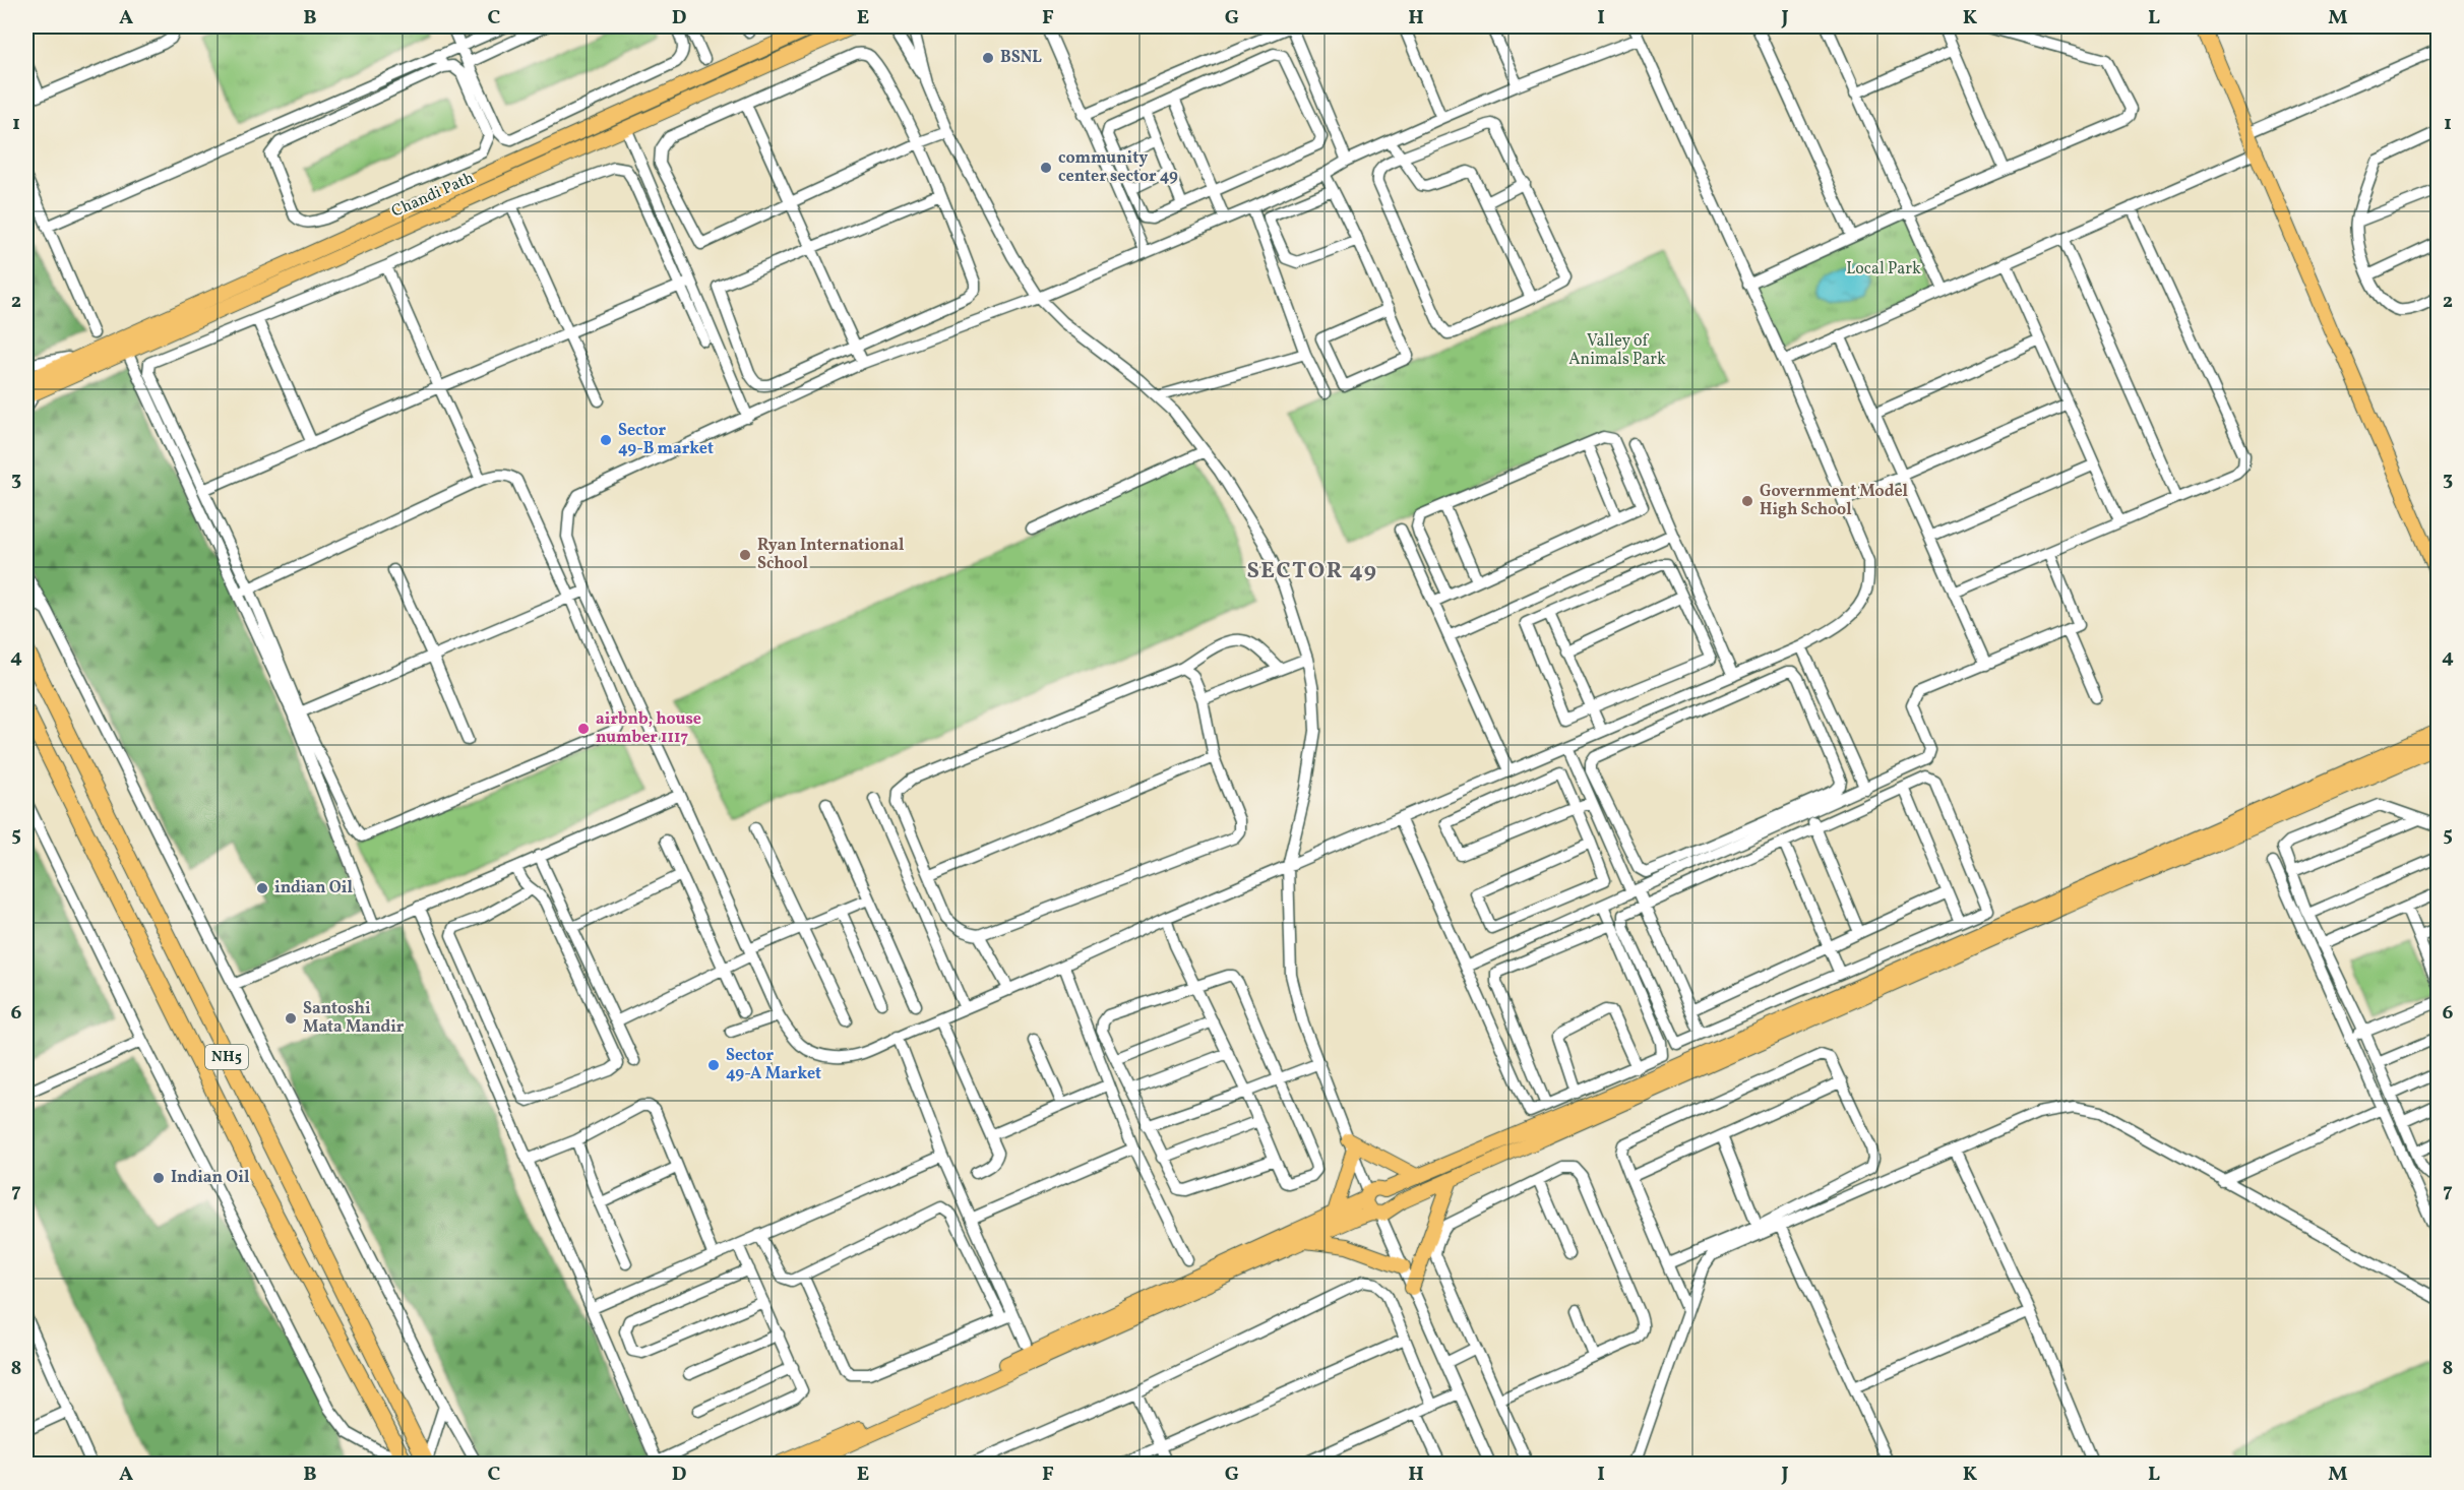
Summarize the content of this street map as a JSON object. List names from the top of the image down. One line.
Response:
{"streets":{"highway":["NH5"],"main road":["Chandi Path"]},"districts":["SECTOR 49"],"parks":["Local Park","Valley of Animals Park"],"places":["BSNL","community center sector 49","Sector 49-B market","Government Model High School","Ryan International School","airbnb, house number 1117","indian Oil","Santoshi Mata Mandir","Sector 49-A Market","Indian Oil"],"grid":{"columns":["A","B","C","D","E","F","G","H","I","J","K","L","M"],"rows":["1","2","3","4","5","6","7","8"]}}
